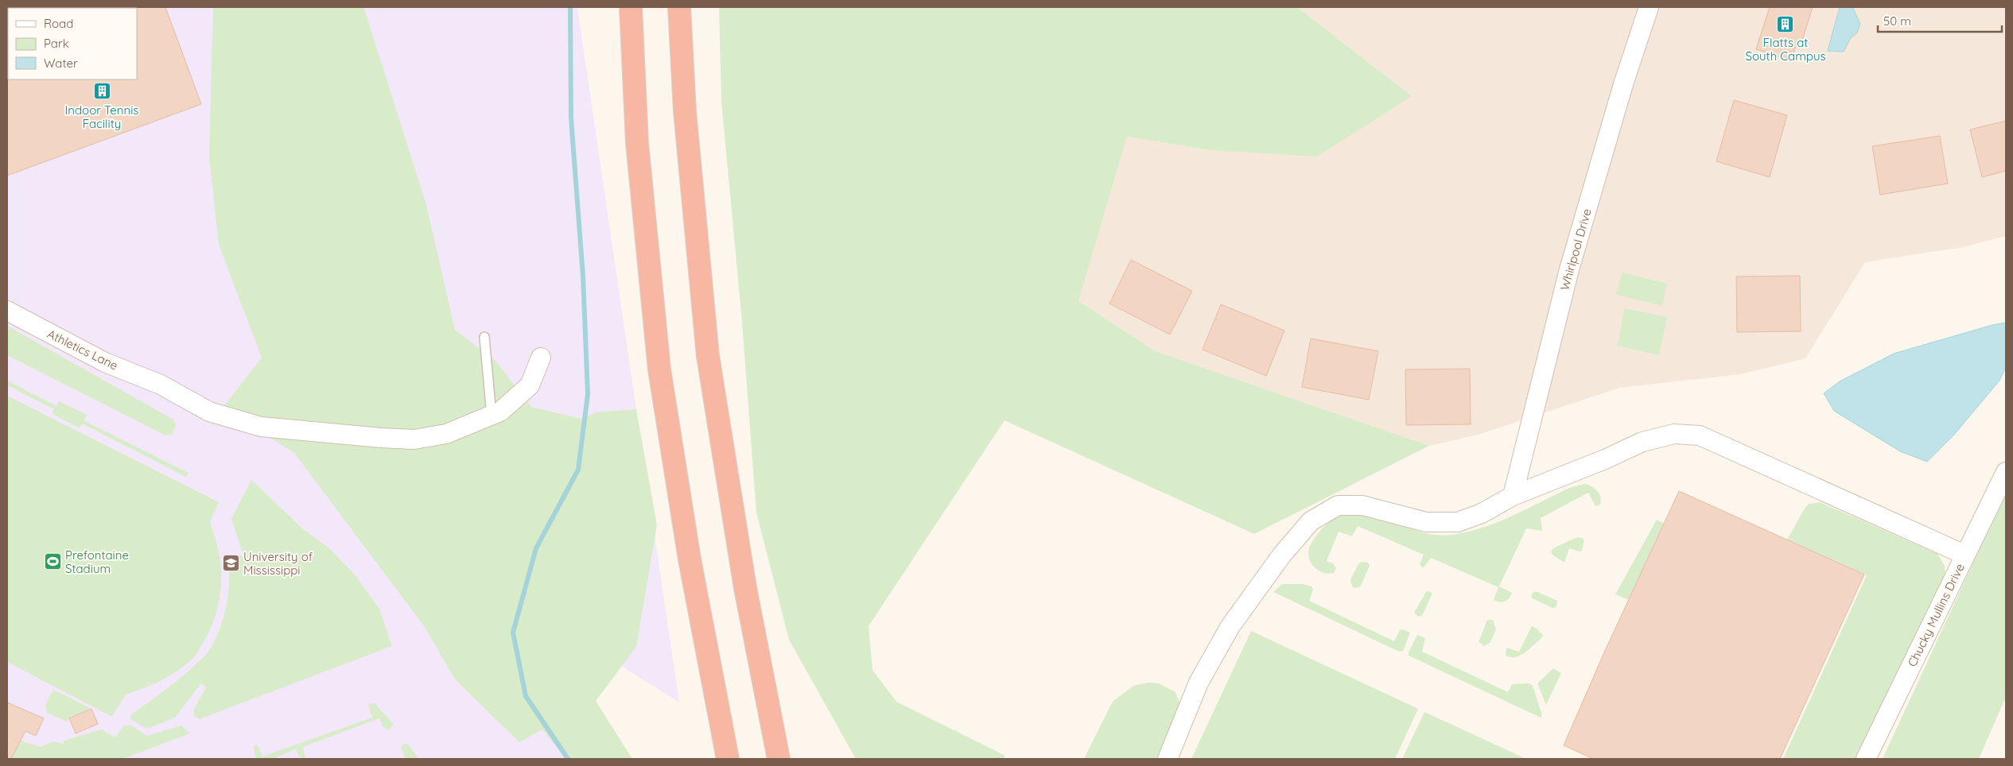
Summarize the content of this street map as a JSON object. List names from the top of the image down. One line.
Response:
{"streets":{"street":["Whirlpool Drive","Athletics Lane","Chucky Mullins Drive"]},"places":{"building":["Flatts at South Campus","Indoor Tennis Facility"],"sports":["Prefontaine Stadium"],"school or university":["University of Mississippi"]},"legend":["Road","Park","Water"],"scale_bar":"50 m"}
